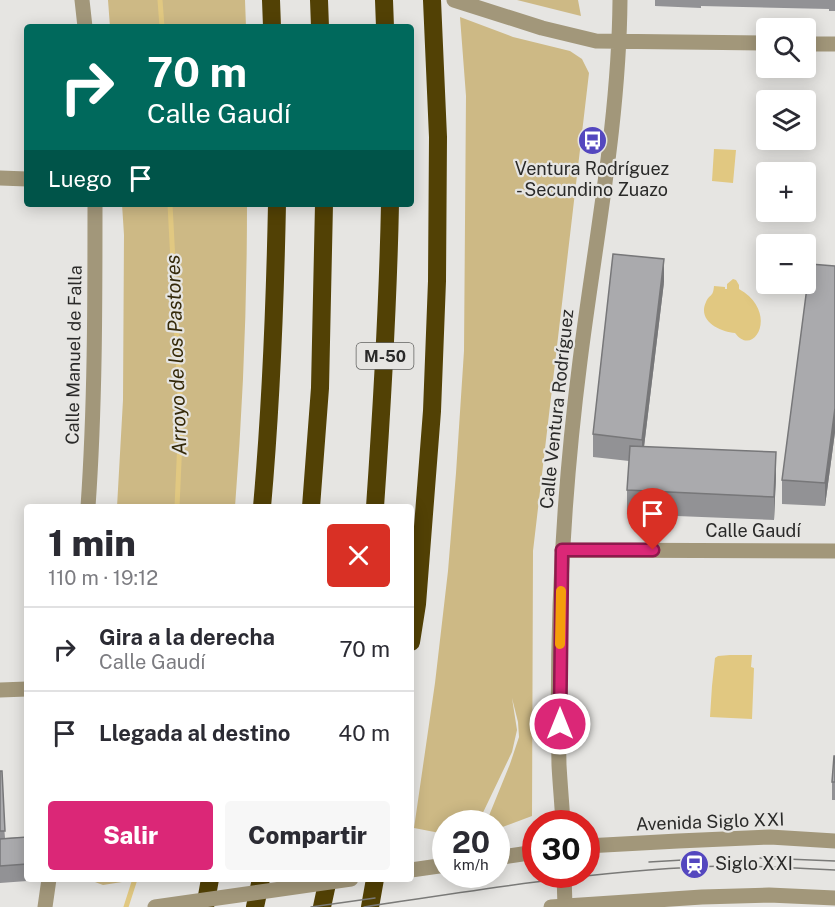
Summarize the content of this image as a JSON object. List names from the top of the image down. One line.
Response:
{"streets":{"highway":["M-50"],"street":["Calle Manuel de Falla","Calle Ventura Rodríguez","Calle Gaudí","Avenida Siglo XXI"]},"crossings":[["Calle Ventura Rodríguez","Calle Gaudí"]],"water":["Arroyo de los Pastores"],"places":{"bus stop":["Ventura Rodríguez - Secundino Zuazo"],"station":["Siglo XXI"]},"page":{"map_buttons":["+","−"],"turn":["70 m","Calle Gaudí"],"then":"Luego","heading":["1 min","110 m · 19:12"],"list":[{"name":"Gira a la derecha","note":"Calle Gaudí","value":"70 m"},{"name":"Llegada al destino","value":"40 m"}],"buttons":["Salir","Compartir"],"speed":"20 km/h","limit":"30"}}
